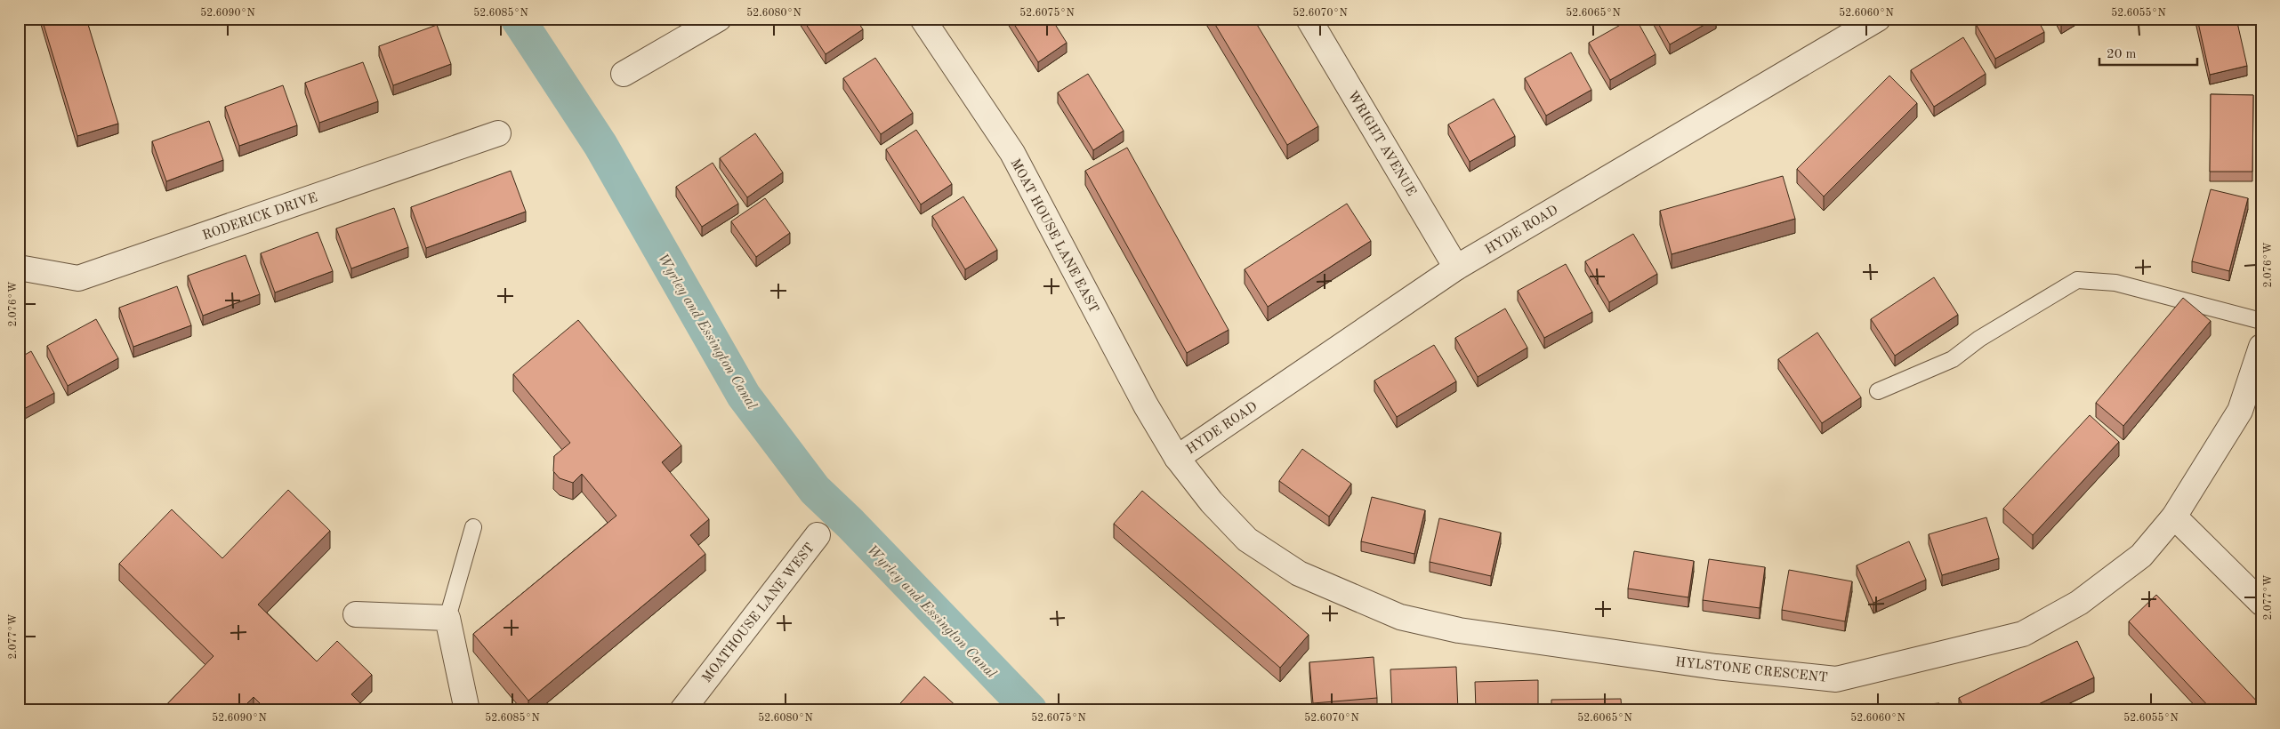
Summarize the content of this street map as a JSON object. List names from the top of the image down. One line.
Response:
{"streets":{"street":["WRIGHT AVENUE","RODERICK DRIVE","HYDE ROAD","MOAT HOUSE LANE EAST","MOATHOUSE LANE WEST","HYLSTONE CRESCENT"]},"crossings":[["WRIGHT AVENUE","HYDE ROAD"],["HYDE ROAD","MOAT HOUSE LANE EAST"],["HYDE ROAD","HYLSTONE CRESCENT"],["MOAT HOUSE LANE EAST","HYLSTONE CRESCENT"]],"water":["Wyrley and Essington Canal"],"scale_bar":"20 m","coordinates":["52.6090°N","52.6085°N","52.6080°N","52.6075°N","52.6070°N","52.6065°N","52.6060°N","52.6055°N","2.076°W","2.077°W"]}
